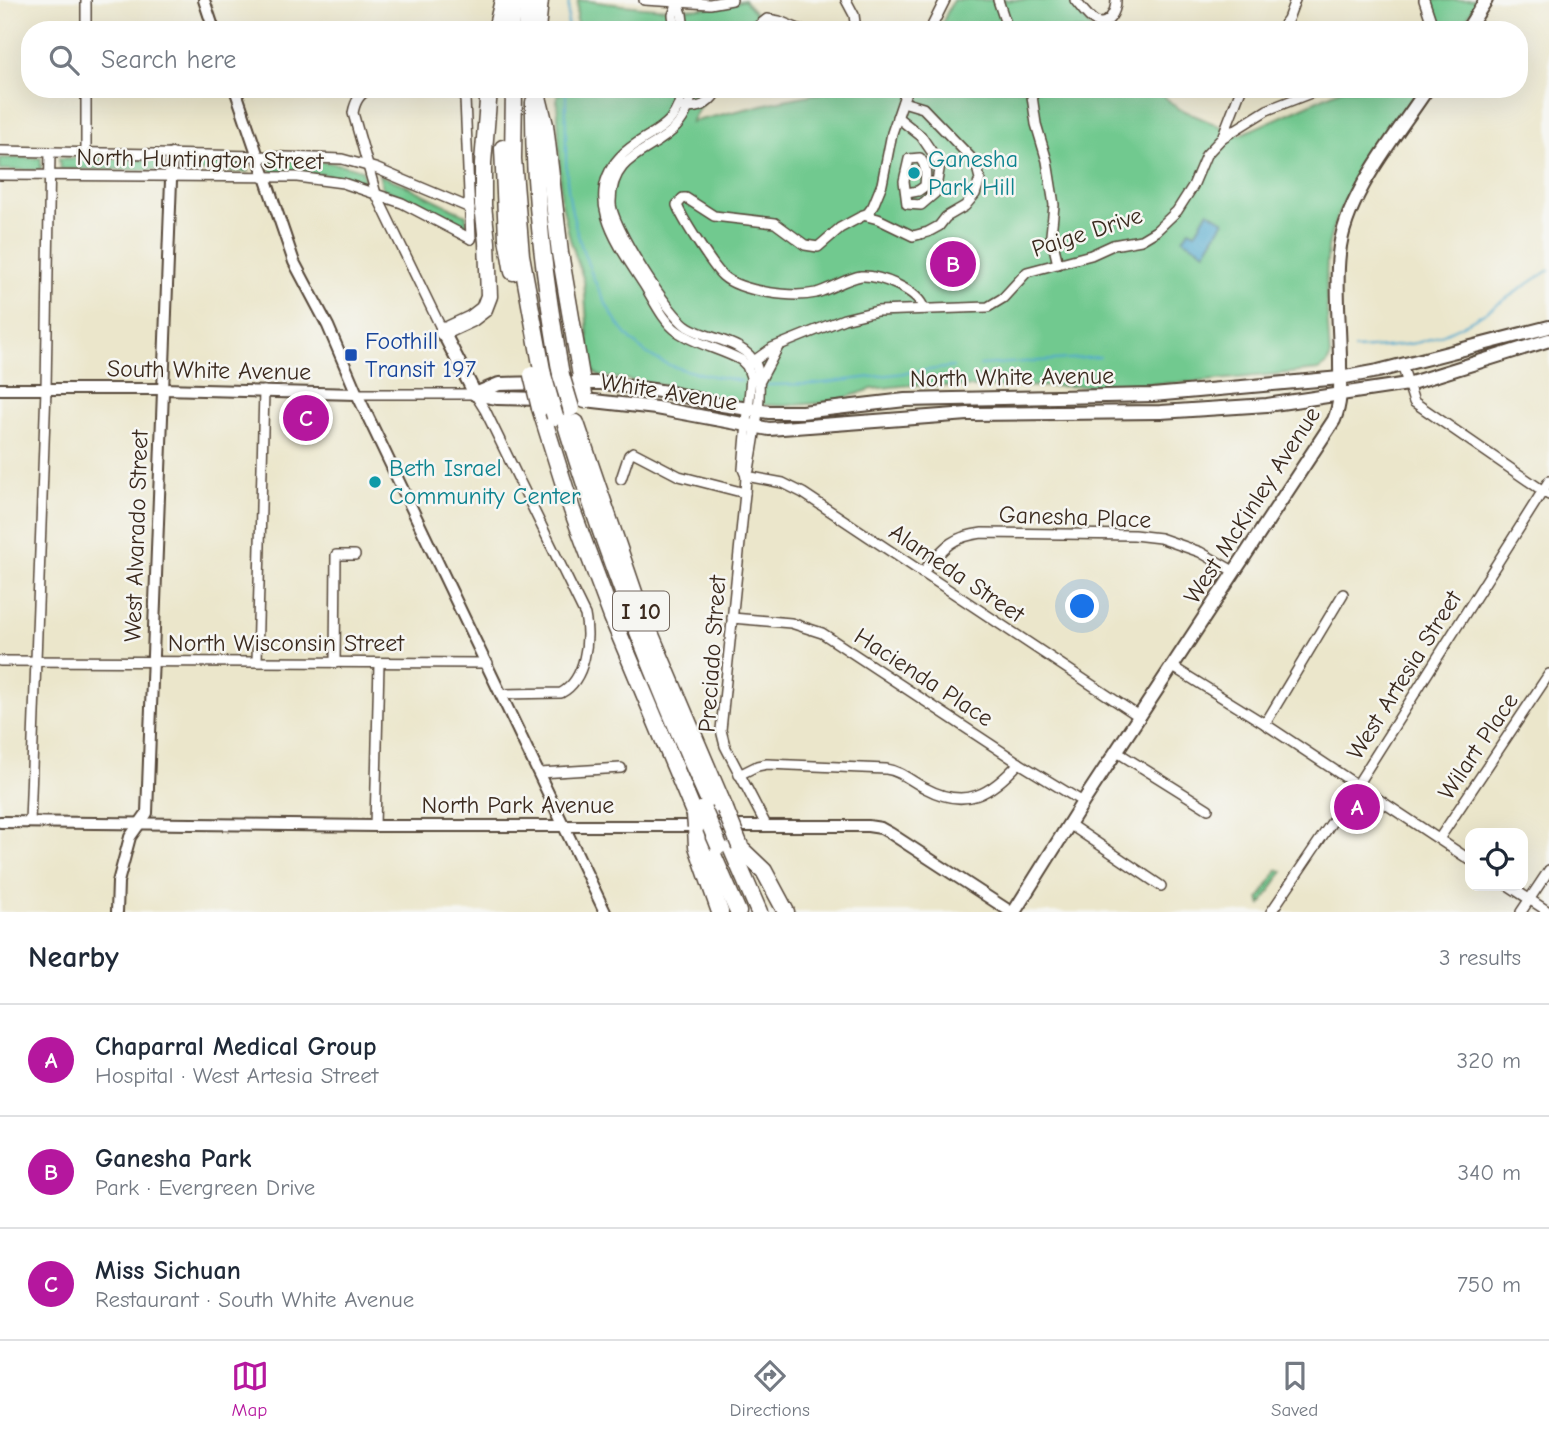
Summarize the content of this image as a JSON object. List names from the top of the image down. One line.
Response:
{"streets":{"highway":["I 10"],"main road":["South White Avenue","North White Avenue","White Avenue","West McKinley Avenue"],"street":["North Huntington Street","Paige Drive","Ganesha Place","West Alvarado Street","Alameda Street","North Wisconsin Street","Preciado Street","West Artesia Street","Hacienda Place","Wilart Place","North Park Avenue"]},"crossings":[["North Huntington Street","West Alvarado Street"],["South White Avenue","North White Avenue"],["South White Avenue","White Avenue"],["South White Avenue","West Alvarado Street"],["South White Avenue","I 10"],["North White Avenue","White Avenue"],["North White Avenue","West McKinley Avenue"],["North White Avenue","Preciado Street"],["White Avenue","I 10"],["White Avenue","Preciado Street"],["West McKinley Avenue","Ganesha Place"],["West McKinley Avenue","Alameda Street"],["West McKinley Avenue","Hacienda Place"],["West McKinley Avenue","North Park Avenue"],["Ganesha Place","Alameda Street"],["West Alvarado Street","North Wisconsin Street"],["West Alvarado Street","North Park Avenue"],["Alameda Street","Preciado Street"],["Preciado Street","Hacienda Place"],["Preciado Street","North Park Avenue"]],"places":{"other":["Ganesha Park Hill","Beth Israel Community Center"],"transit":["Foothill Transit 197"]},"page":{"search":"Search here","pins":["B","C","A"],"heading":["Nearby","3 results"],"list":[{"mark":"A","name":"Chaparral Medical Group","note":"Hospital · West Artesia Street","value":"320 m"},{"mark":"B","name":"Ganesha Park","note":"Park · Evergreen Drive","value":"340 m"},{"mark":"C","name":"Miss Sichuan","note":"Restaurant · South White Avenue","value":"750 m"}],"nav":["Map","Directions","Saved"]}}
